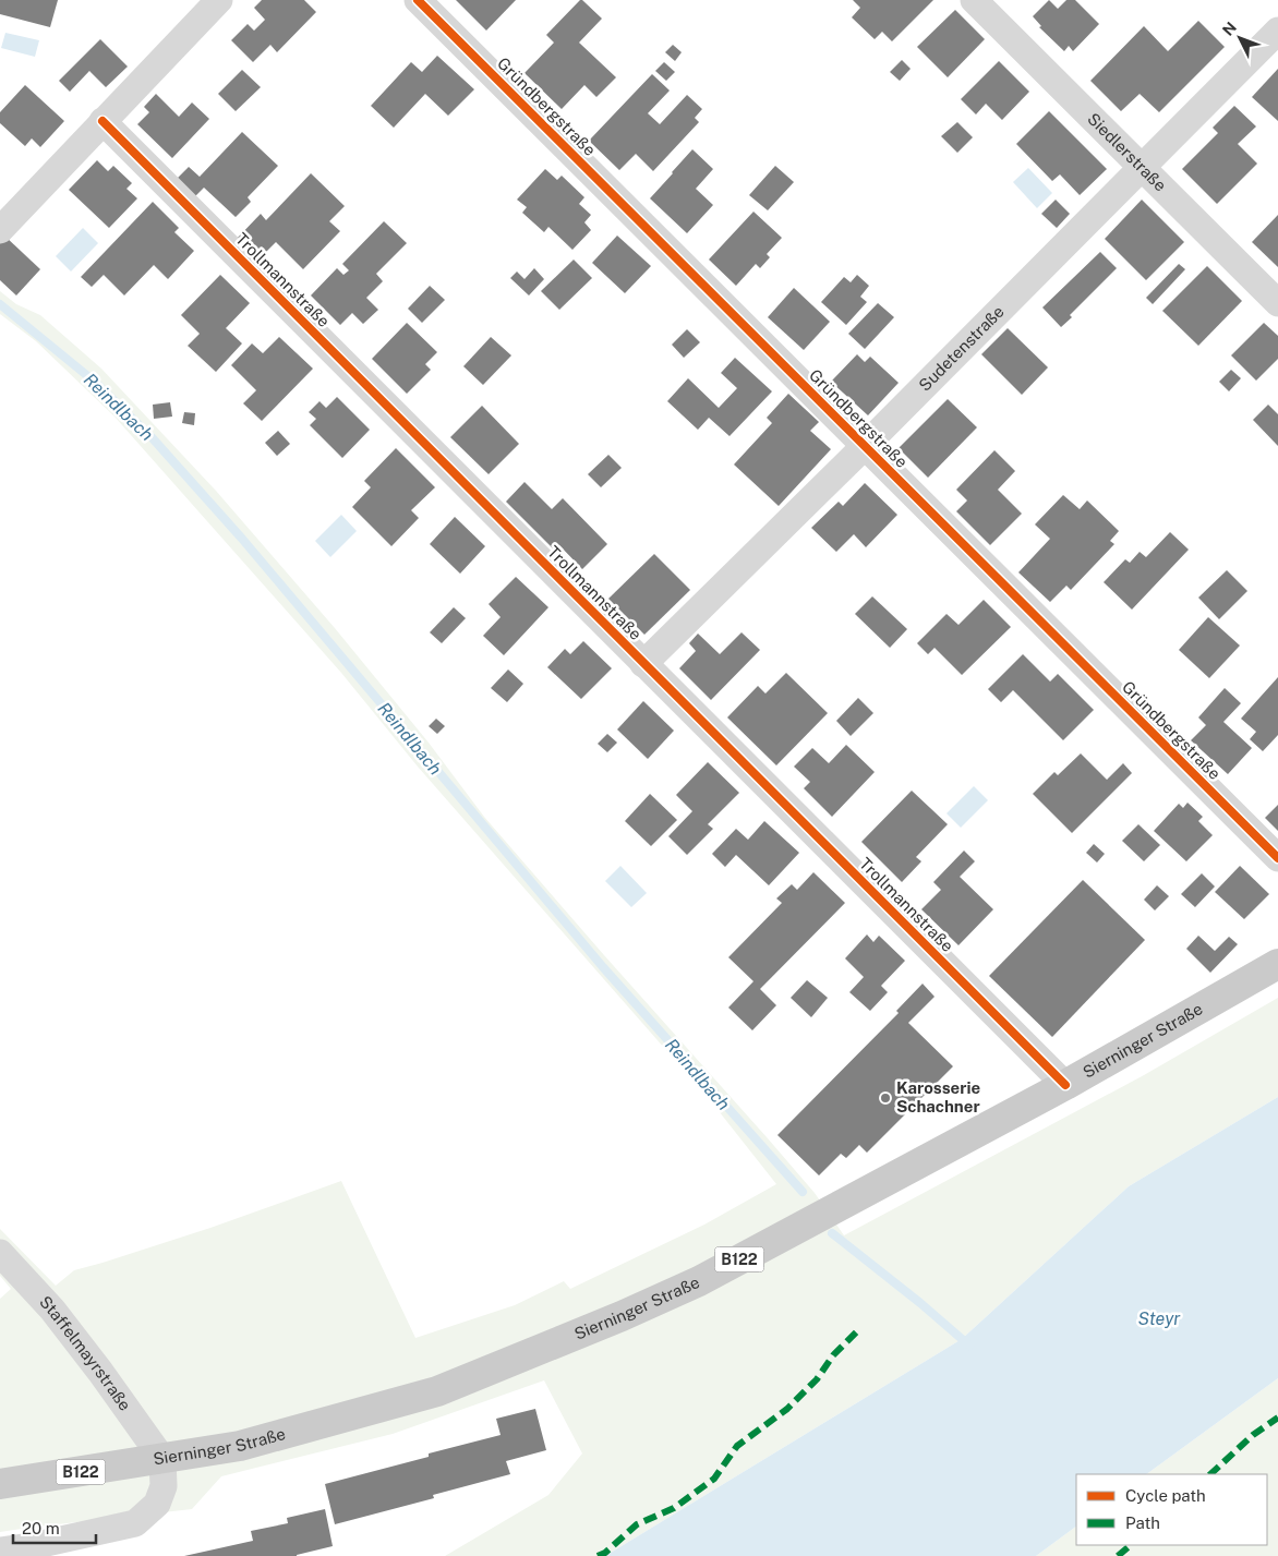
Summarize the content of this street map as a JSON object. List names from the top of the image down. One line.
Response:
{"streets":{"main road":["Sierninger Straße","B122"],"street":["Gründbergstraße","Siedlerstraße","Trollmannstraße","Sudetenstraße","Staffelmayrstraße"]},"crossings":[["Gründbergstraße","Sudetenstraße"],["Siedlerstraße","Sudetenstraße"],["Trollmannstraße","Sudetenstraße"],["Trollmannstraße","Sierninger Straße"],["Sierninger Straße","Staffelmayrstraße"]],"water":["Reindlbach","Steyr"],"places":["Karosserie Schachner"],"legend":["Cycle path","Path"],"scale_bar":"20 m","north":"top left"}
